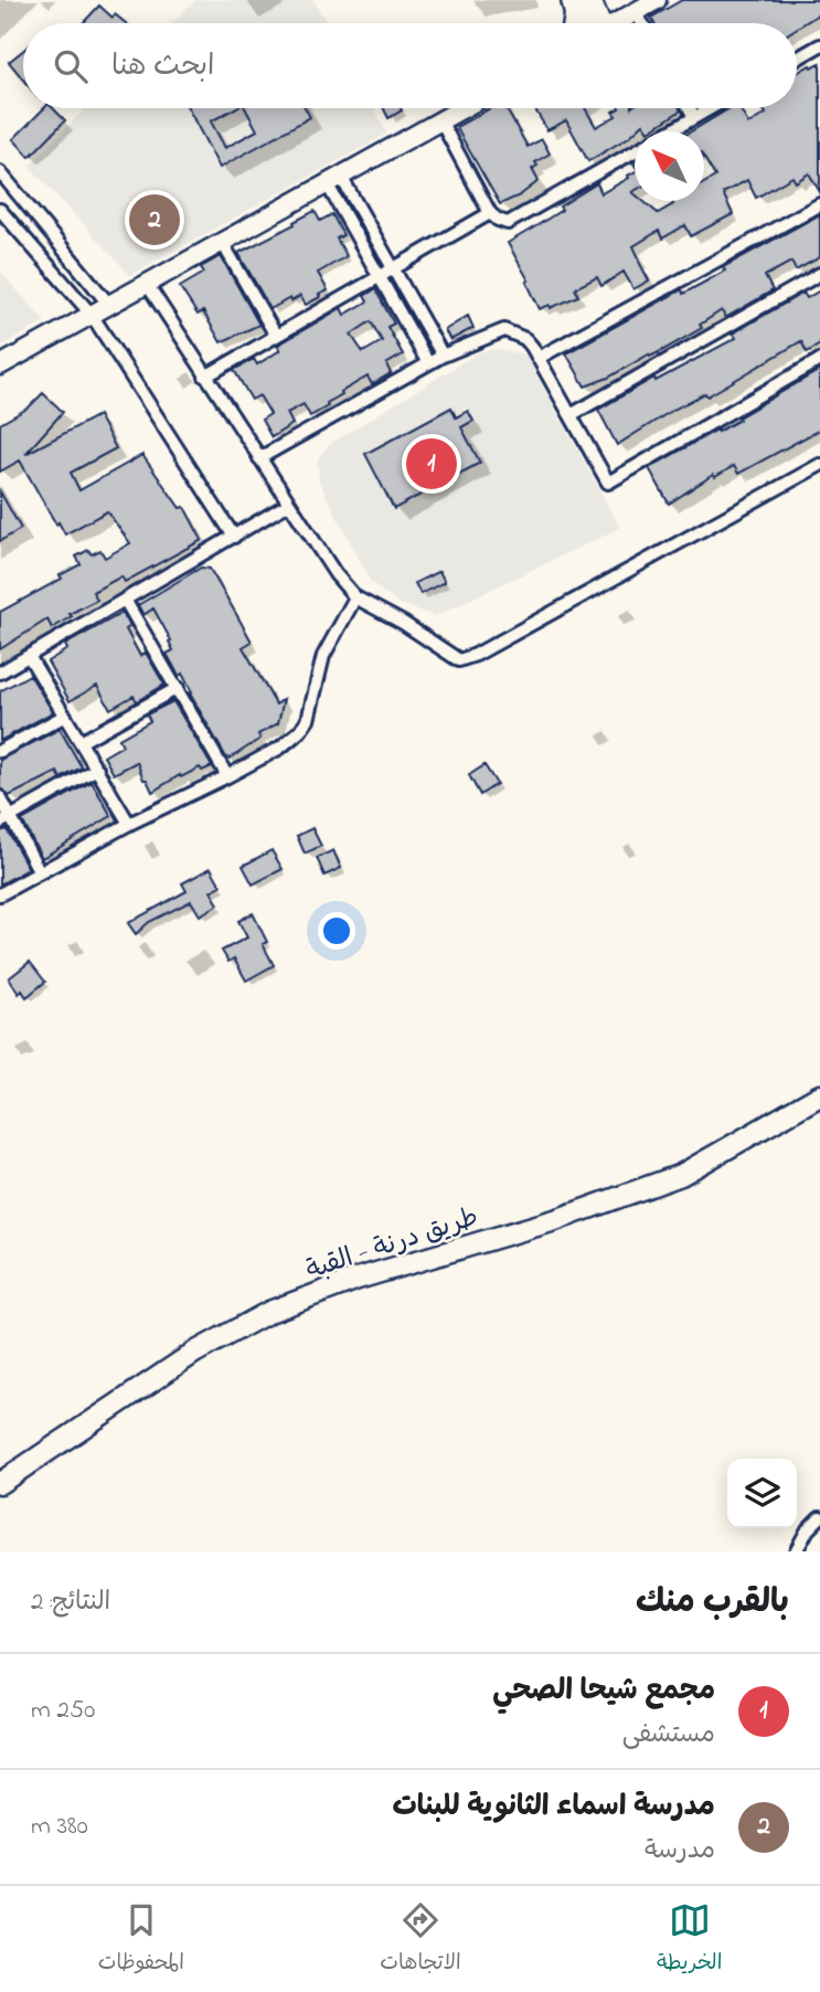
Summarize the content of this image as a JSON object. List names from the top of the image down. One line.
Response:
{"streets":{"main road":["طريق درنة - القبة"]},"north":"top left","page":{"search":"ابحث هنا","pins":["2","1"],"heading":["بالقرب منك","النتائج: 2"],"list":[{"mark":"1","name":"مجمع شيحا الصحي","note":"مستشفى","value":"250 m"},{"mark":"2","name":"مدرسة اسماء الثانوية للبنات","note":"مدرسة","value":"380 m"}],"nav":["الخريطة","الاتجاهات","المحفوظات"]}}
